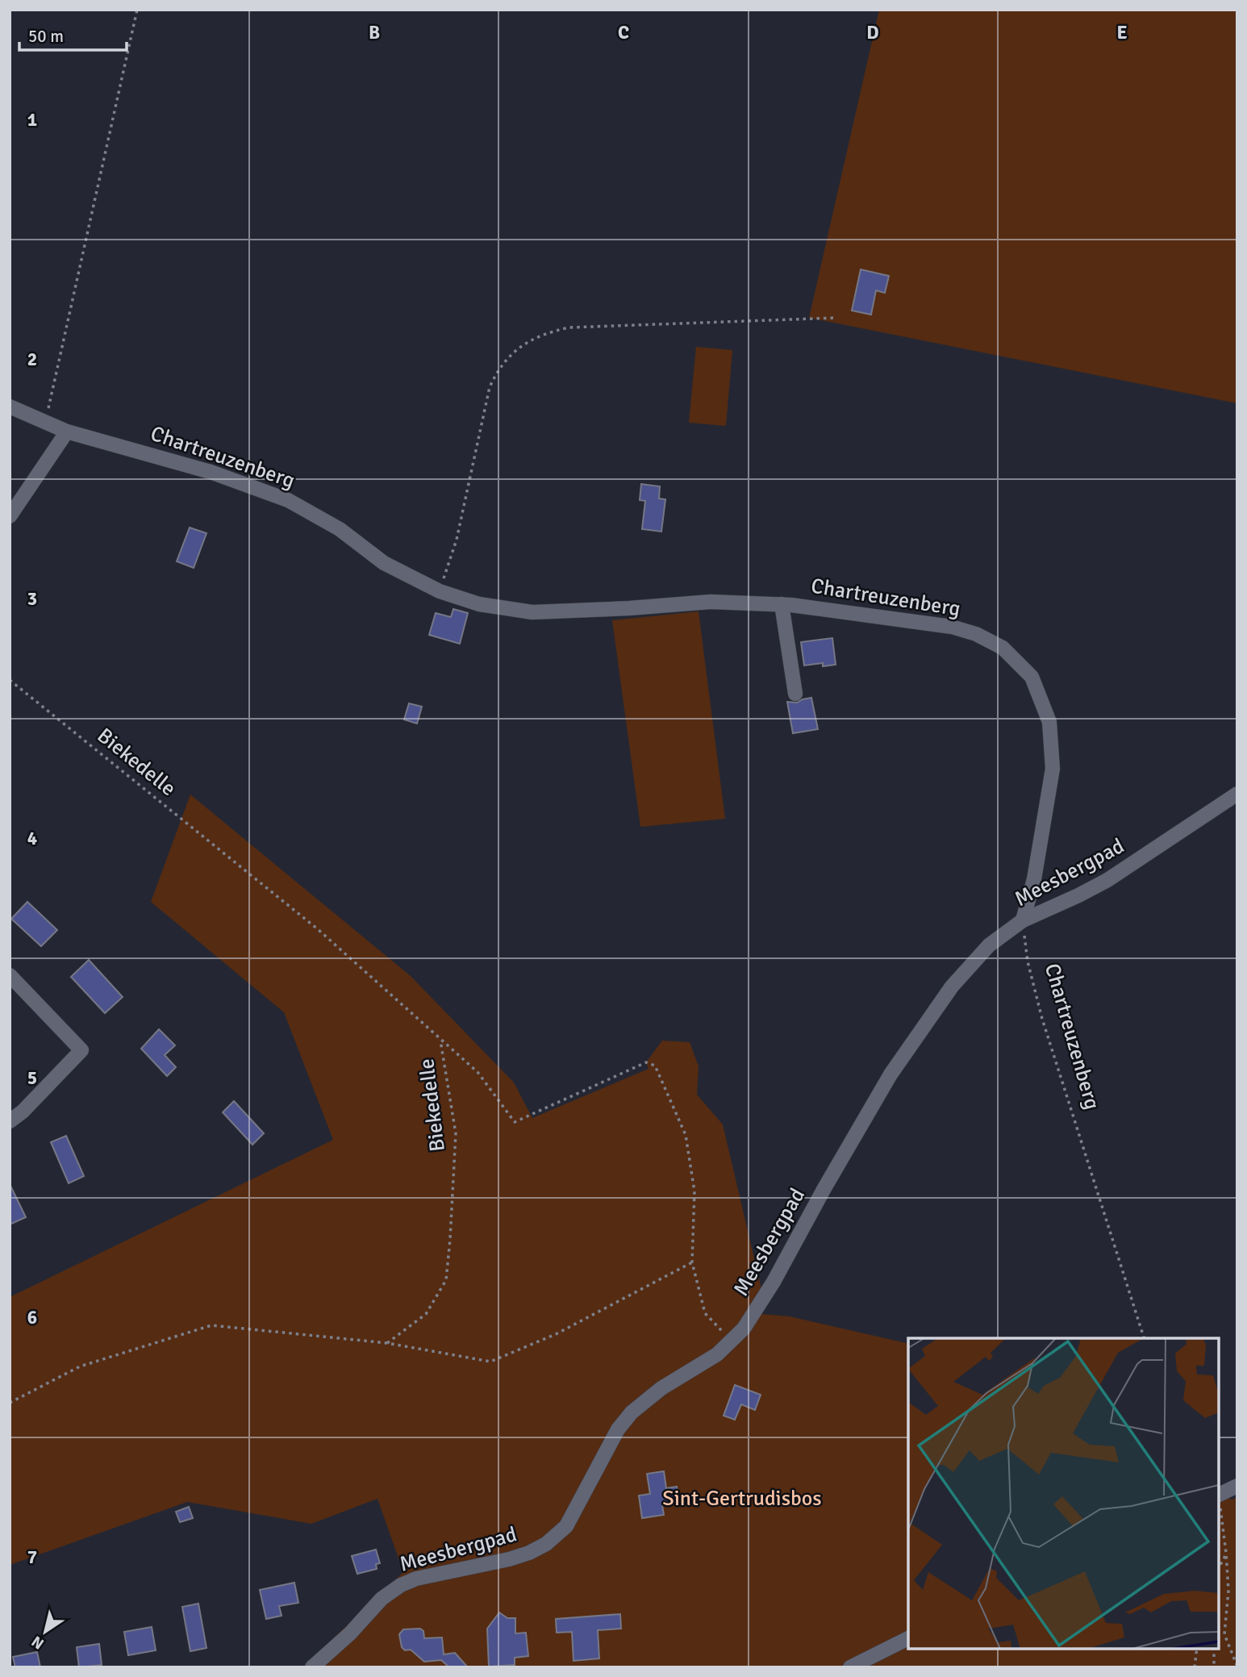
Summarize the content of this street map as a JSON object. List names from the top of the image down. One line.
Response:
{"streets":{"street":["Chartreuzenberg","Meesbergpad"],"path":["Biekedelle"]},"crossings":[["Chartreuzenberg","Meesbergpad"]],"parks":["Sint-Gertrudisbos"],"scale_bar":"50 m","north":"bottom left","grid":{"columns":["B","C","D","E"],"rows":["1","2","3","4","5","6","7"]}}
